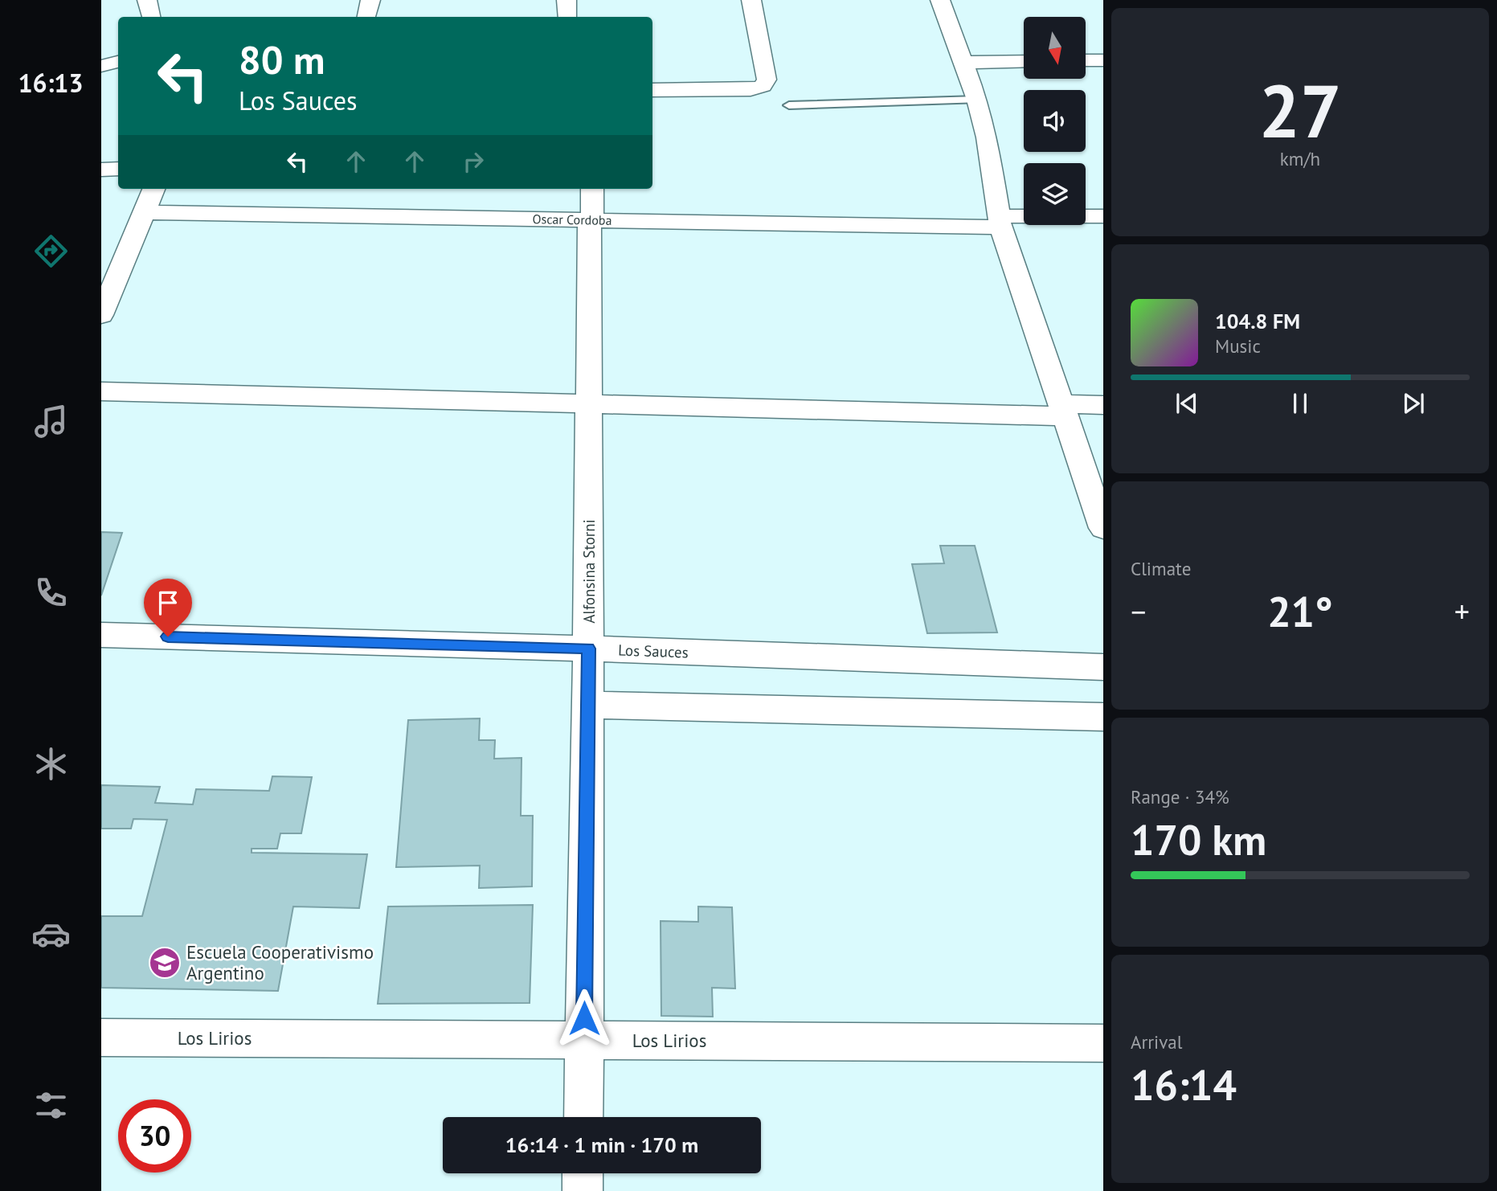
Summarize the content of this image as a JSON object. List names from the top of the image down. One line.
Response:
{"streets":{"street":["Oscar Cordoba","Alfonsina Storni","Los Sauces","Los Lirios"]},"crossings":[["Oscar Cordoba","Alfonsina Storni"],["Alfonsina Storni","Los Sauces"],["Alfonsina Storni","Los Lirios"]],"places":{"school or university":["Escuela Cooperativismo Argentino"]},"north":"bottom","page":{"tabs":"16:13","tile":[["27","km/h"],"Climate",["Range · 34%","170 km"],["Arrival","16:14"]],"turn":["80 m","Los Sauces"],"song":["104.8 FM","Music"],"heat":["−","21°","+"],"limit":"30","trip":"16:14 · 1 min · 170 m"}}
